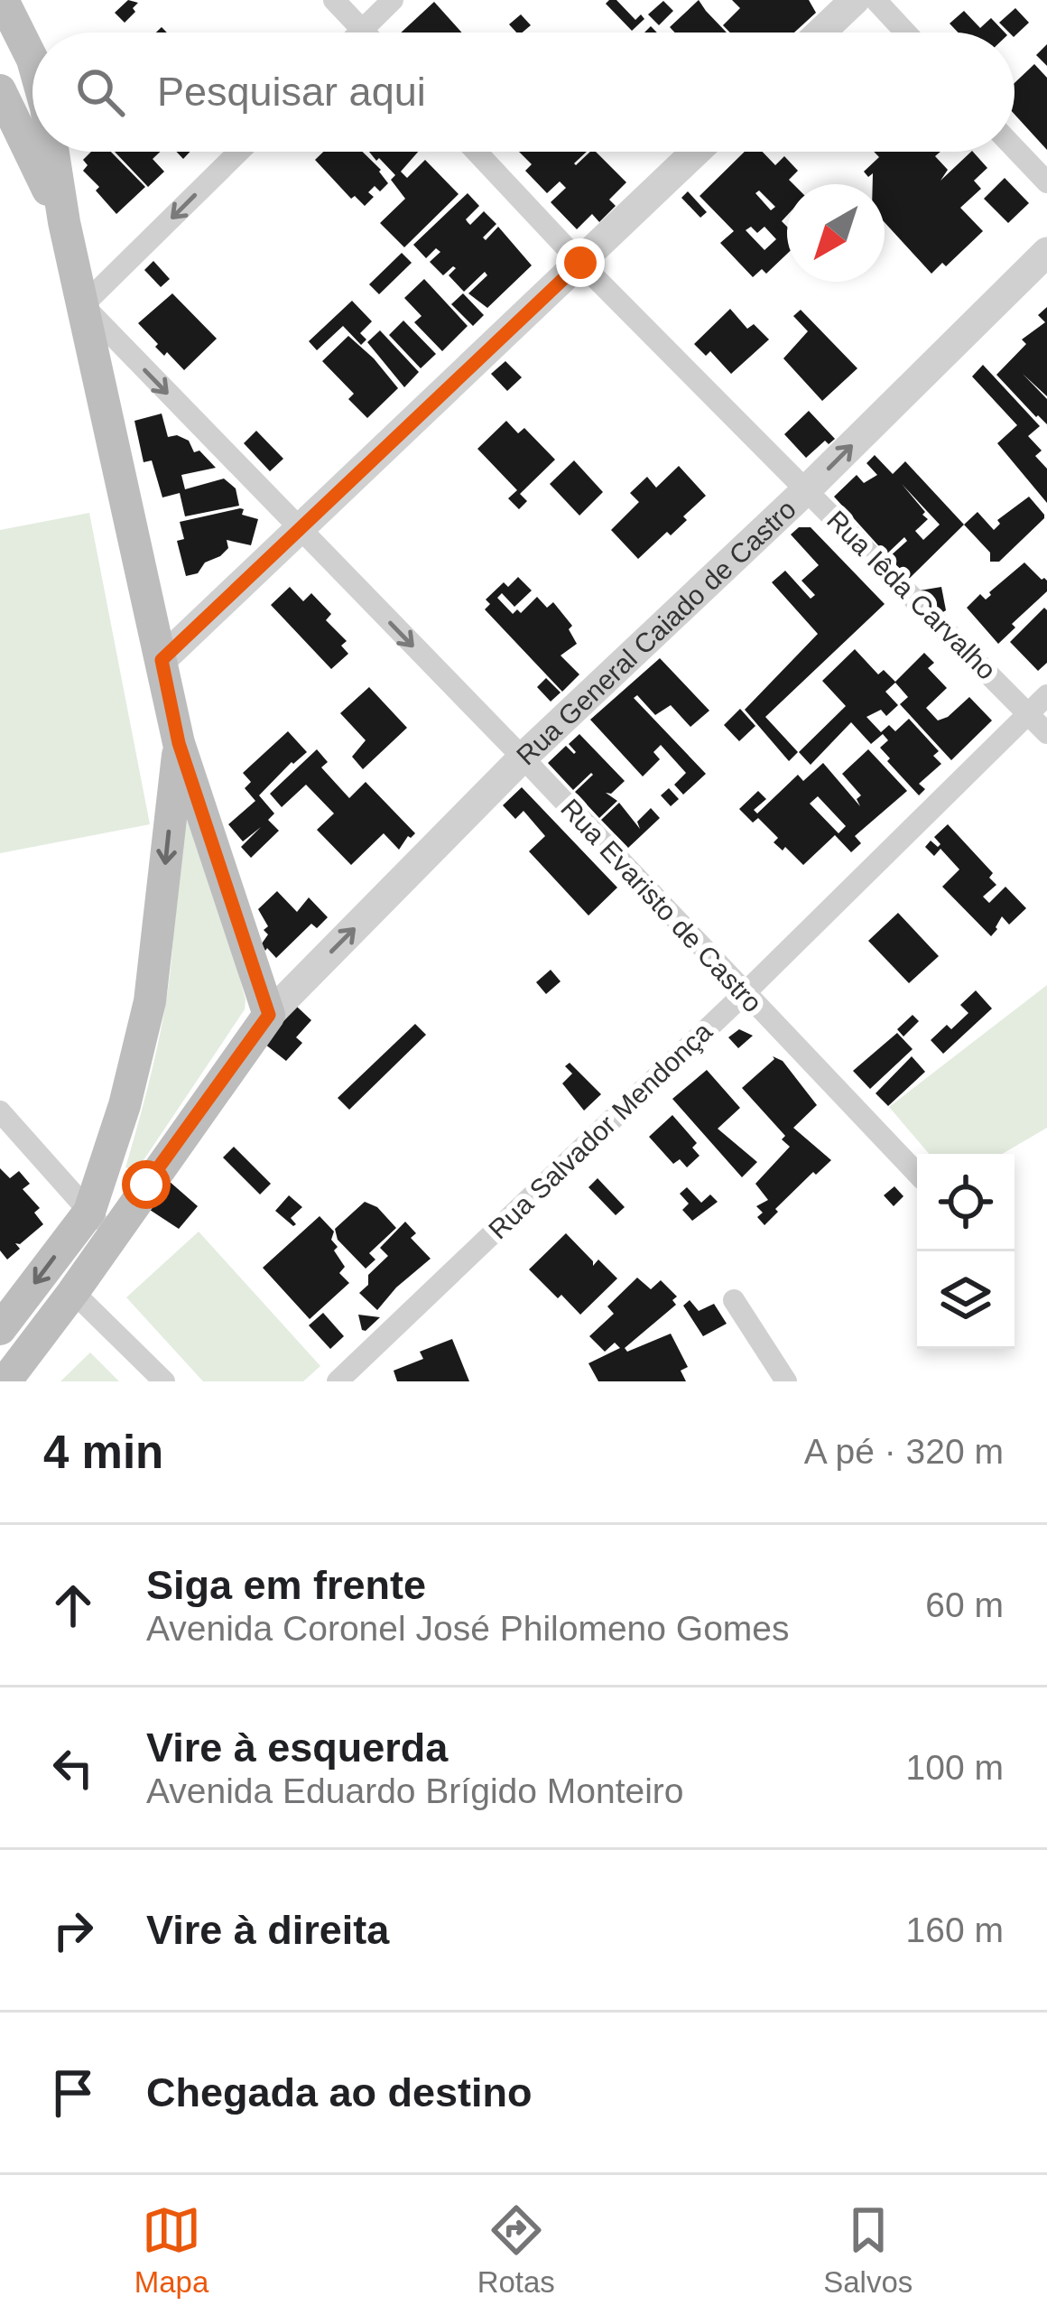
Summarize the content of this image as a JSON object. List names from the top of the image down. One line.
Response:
{"streets":{"street":["Rua Iêda Carvalho","Rua General Caiado de Castro","Rua Evaristo de Castro","Rua Salvador Mendonça"]},"crossings":[["Rua Iêda Carvalho","Rua General Caiado de Castro"],["Rua Iêda Carvalho","Rua Salvador Mendonça"],["Rua General Caiado de Castro","Rua Evaristo de Castro"],["Rua Evaristo de Castro","Rua Salvador Mendonça"]],"one_way":["Rua General Caiado de Castro","Rua Evaristo de Castro"],"north":"bottom left","page":{"search":"Pesquisar aqui","heading":["4 min","A pé · 320 m"],"list":[["Siga em frente","Avenida Coronel José Philomeno Gomes","60 m"],["Vire à esquerda","Avenida Eduardo Brígido Monteiro","100 m"],["Vire à direita","160 m"],"Chegada ao destino"],"nav":["Mapa","Rotas","Salvos"]}}
